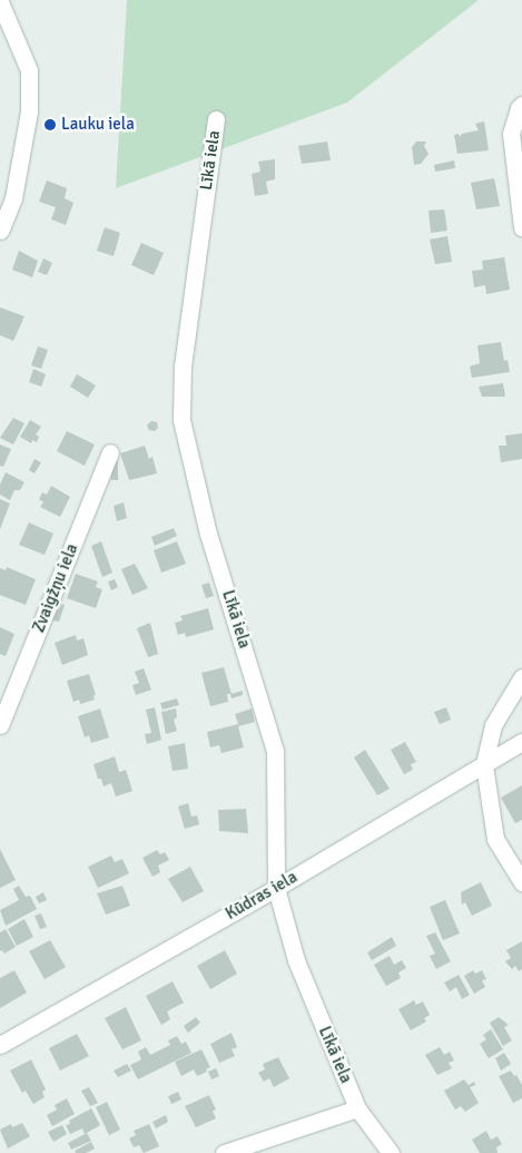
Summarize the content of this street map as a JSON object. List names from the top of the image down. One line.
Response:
{"streets":{"street":["Līkā iela","Zvaigžņu iela","Kūdras iela"]},"crossings":[["Līkā iela","Kūdras iela"]],"places":["Lauku iela"]}
